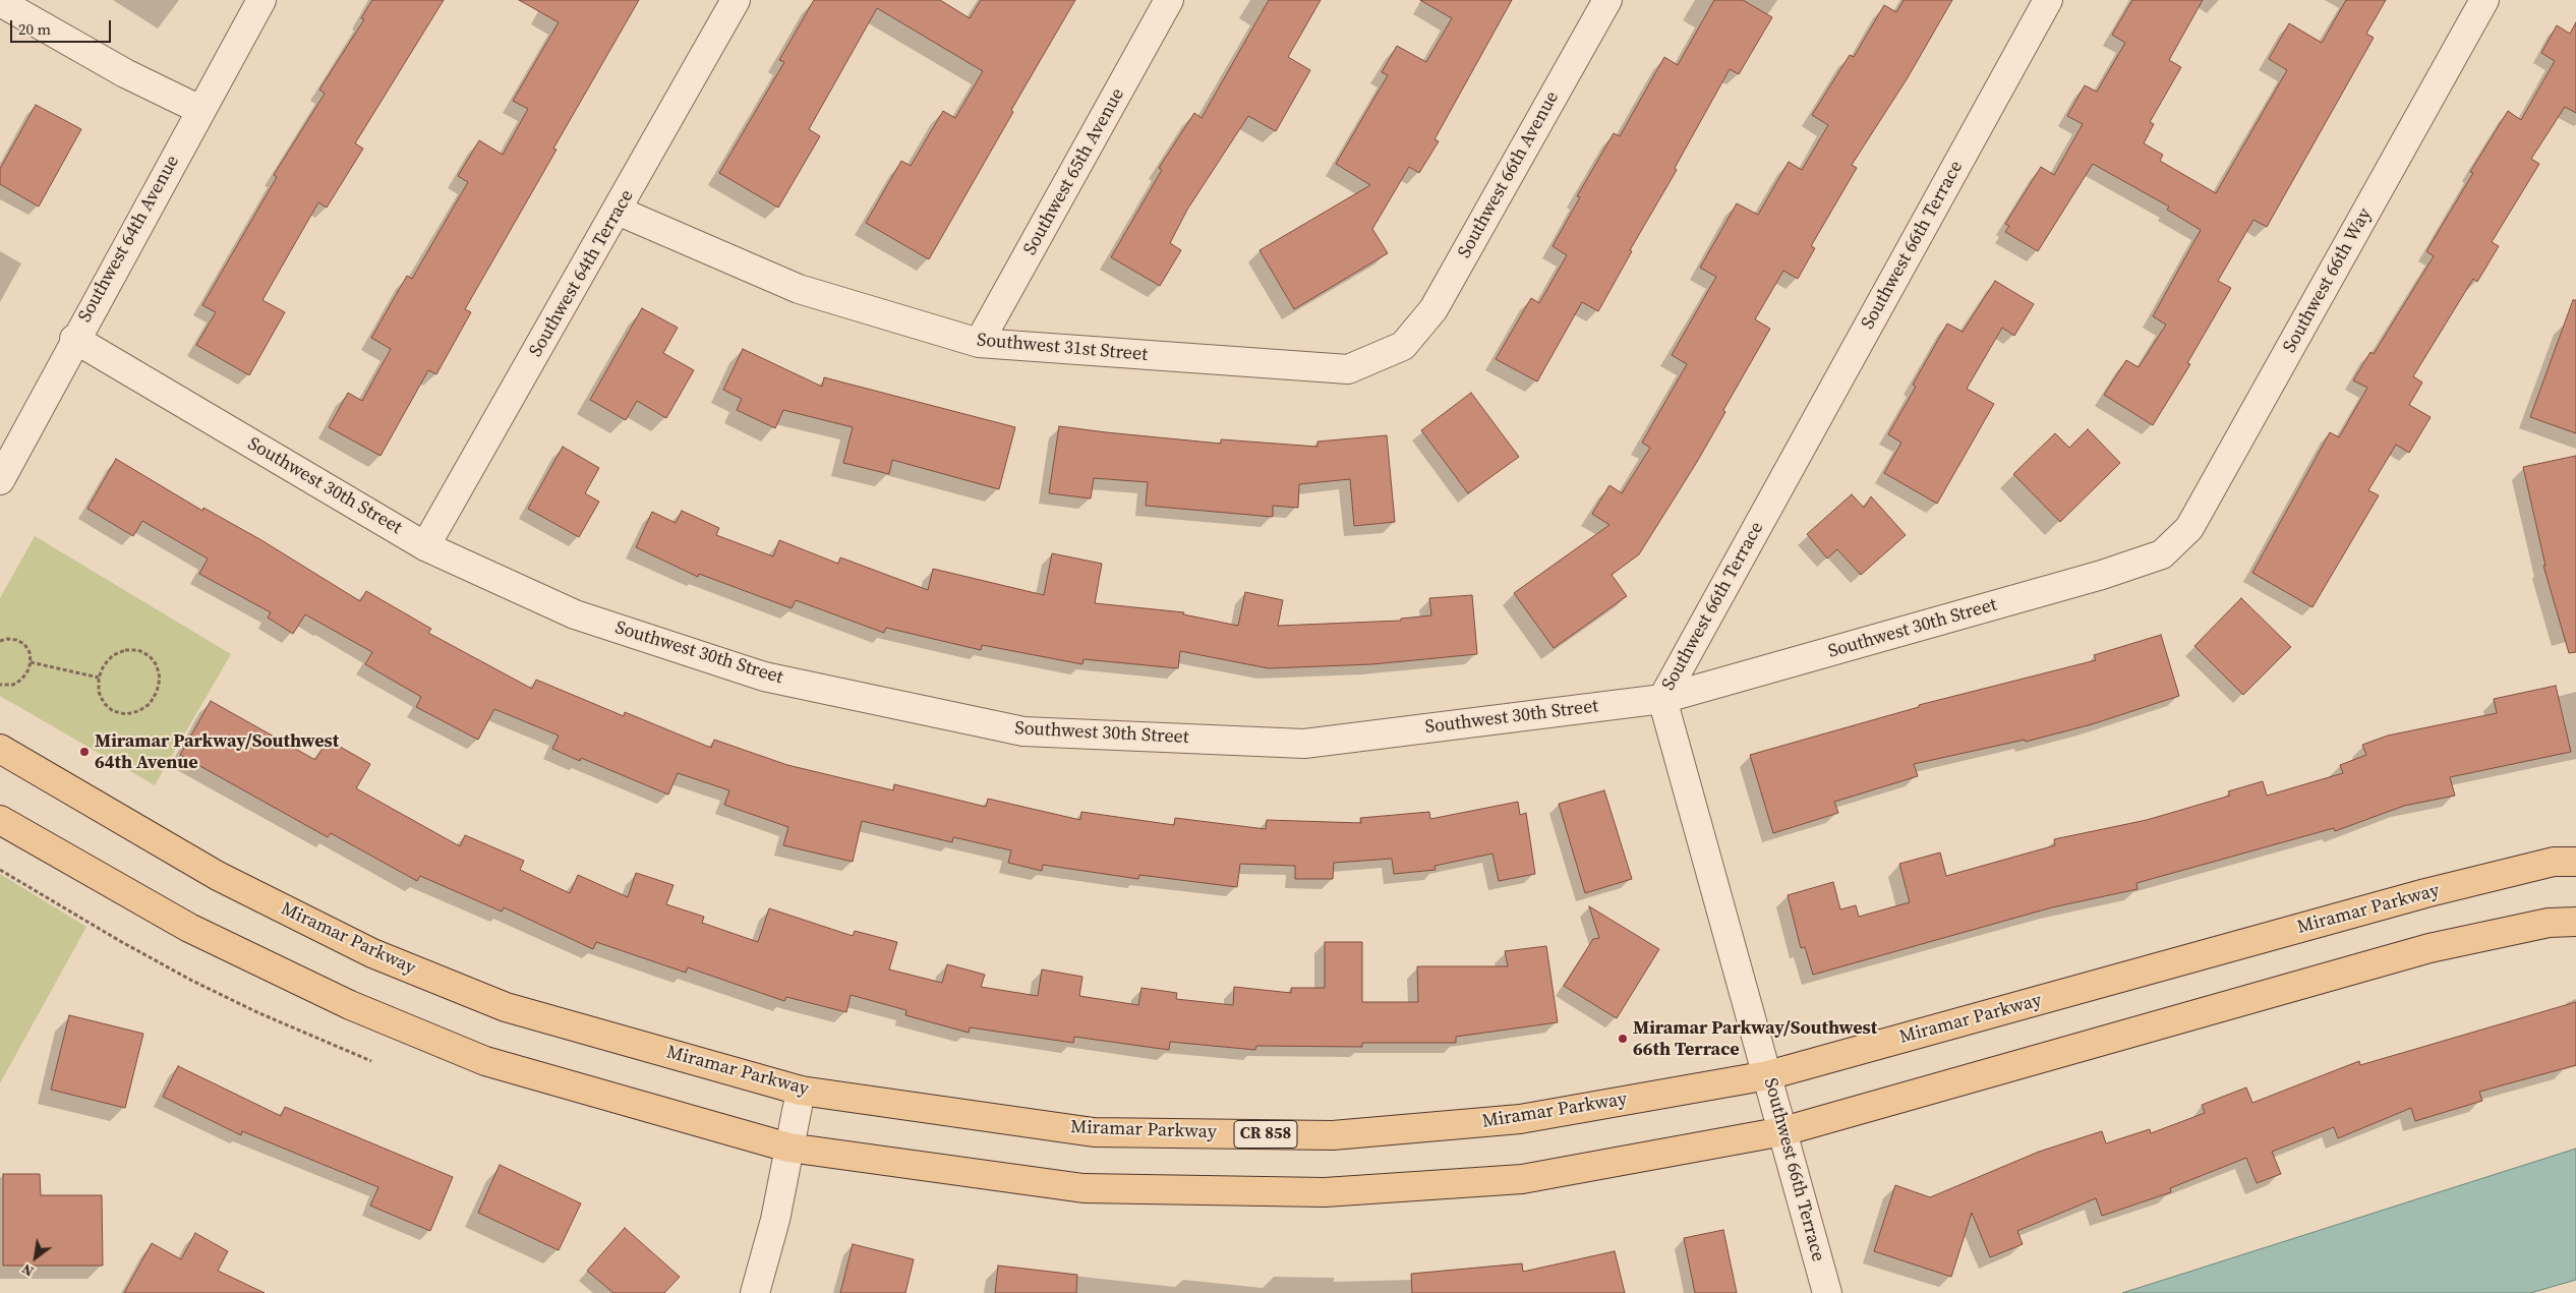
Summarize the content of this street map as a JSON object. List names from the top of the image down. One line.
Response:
{"streets":{"main road":["Miramar Parkway","CR 858"],"street":["Southwest 65th Avenue","Southwest 66th Avenue","Southwest 64th Avenue","Southwest 66th Terrace","Southwest 64th Terrace","Southwest 66th Way","Southwest 31st Street","Southwest 30th Street"]},"crossings":[["Southwest 65th Avenue","Southwest 31st Street"],["Southwest 66th Avenue","Southwest 31st Street"],["Southwest 64th Avenue","Southwest 30th Street"],["Southwest 66th Terrace","Southwest 30th Street"],["Southwest 66th Terrace","Miramar Parkway"],["Southwest 64th Terrace","Southwest 31st Street"],["Southwest 64th Terrace","Southwest 30th Street"],["Southwest 66th Way","Southwest 30th Street"]],"places":["Miramar Parkway/Southwest 64th Avenue","Miramar Parkway/Southwest 66th Terrace"],"scale_bar":"20 m","north":"bottom left"}
